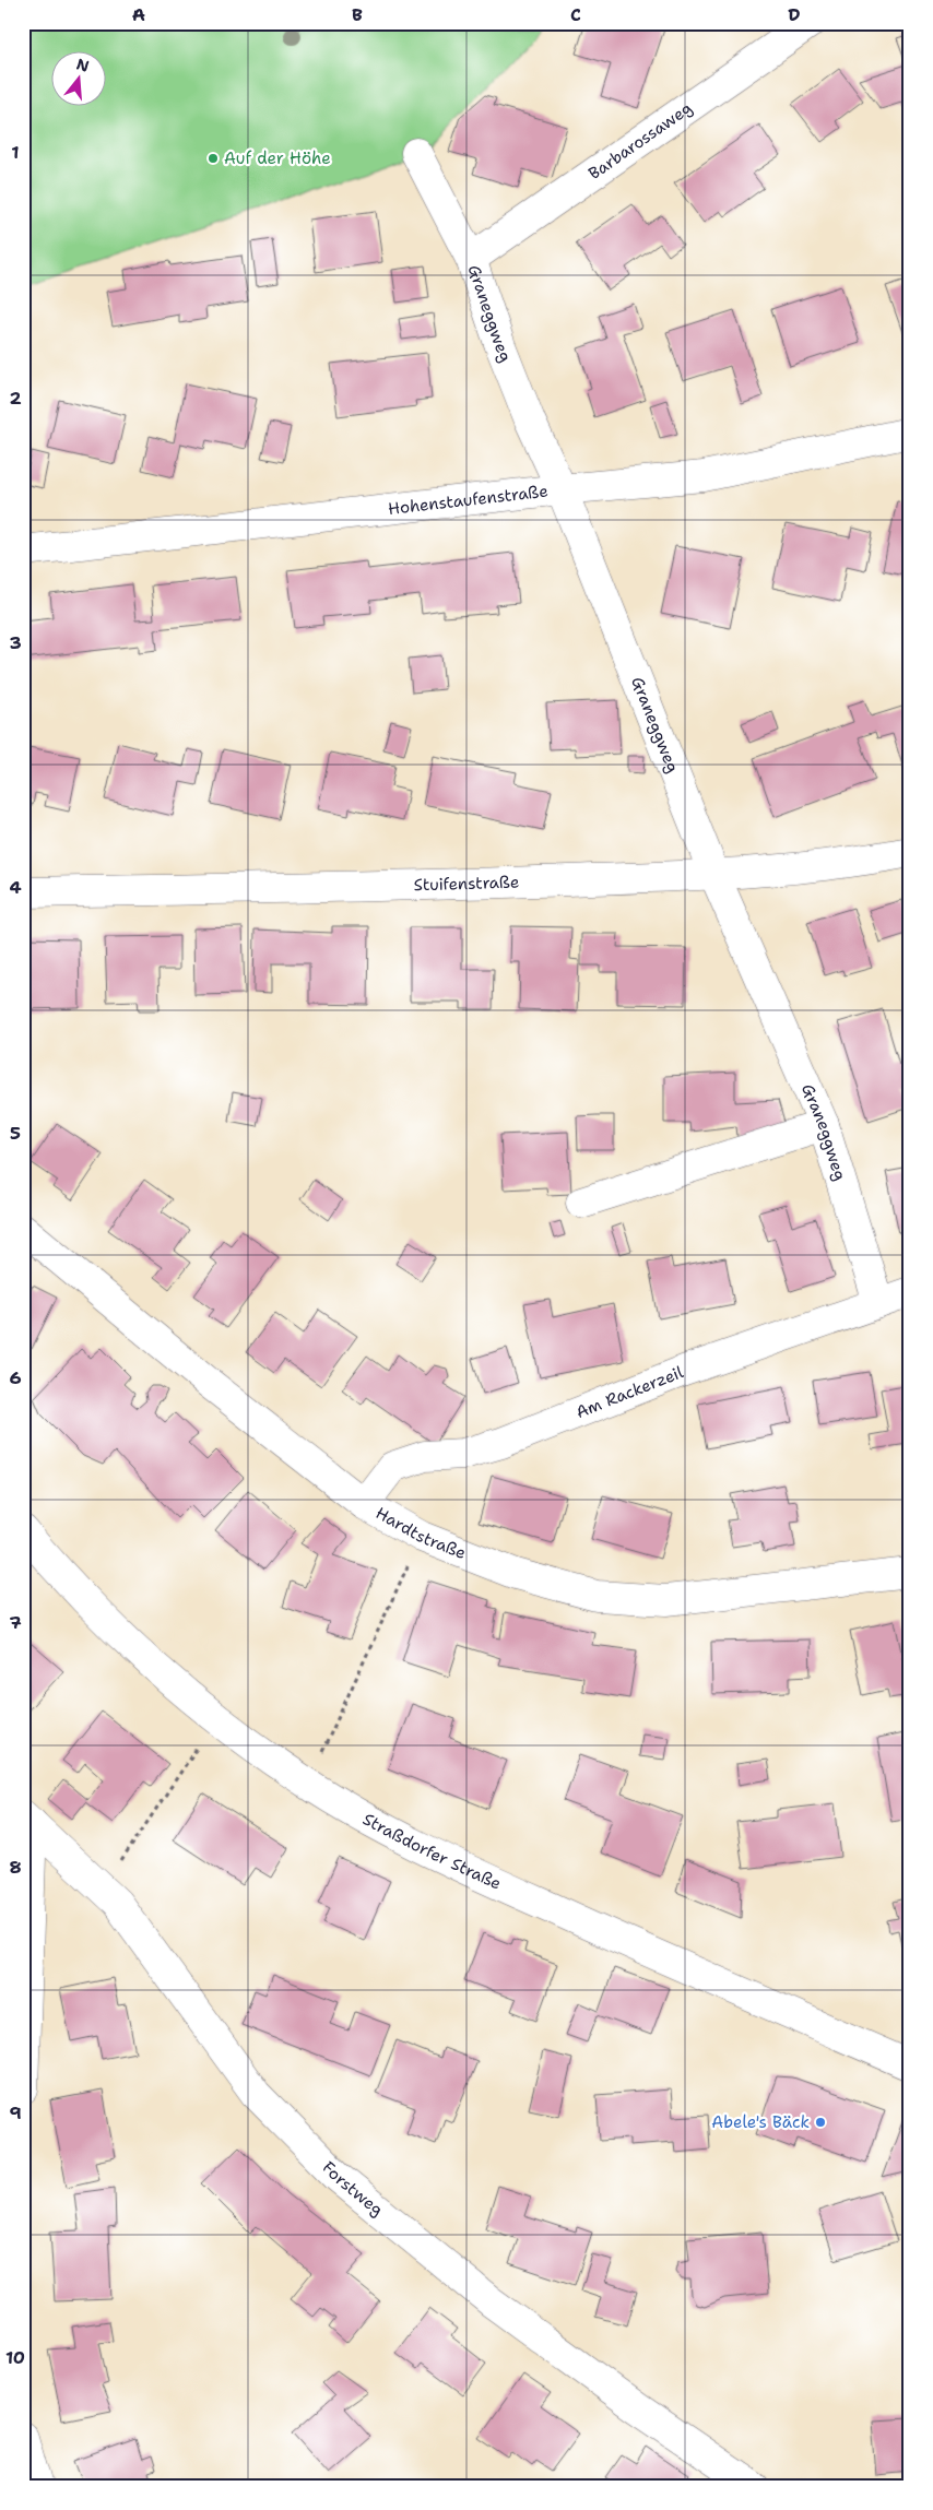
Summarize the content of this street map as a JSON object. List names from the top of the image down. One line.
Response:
{"streets":{"street":["Barbarossaweg","Graneggweg","Hohenstaufenstraße","Stuifenstraße","Am Rackerzeil","Hardtstraße","Straßdorfer Straße","Forstweg"]},"crossings":[["Barbarossaweg","Graneggweg"],["Graneggweg","Hohenstaufenstraße"],["Graneggweg","Stuifenstraße"],["Graneggweg","Am Rackerzeil"],["Am Rackerzeil","Hardtstraße"]],"places":["Auf der Höhe","Abele's Bäck"],"north":"top","grid":{"columns":["A","B","C","D"],"rows":["1","2","3","4","5","6","7","8","9","10"]}}
